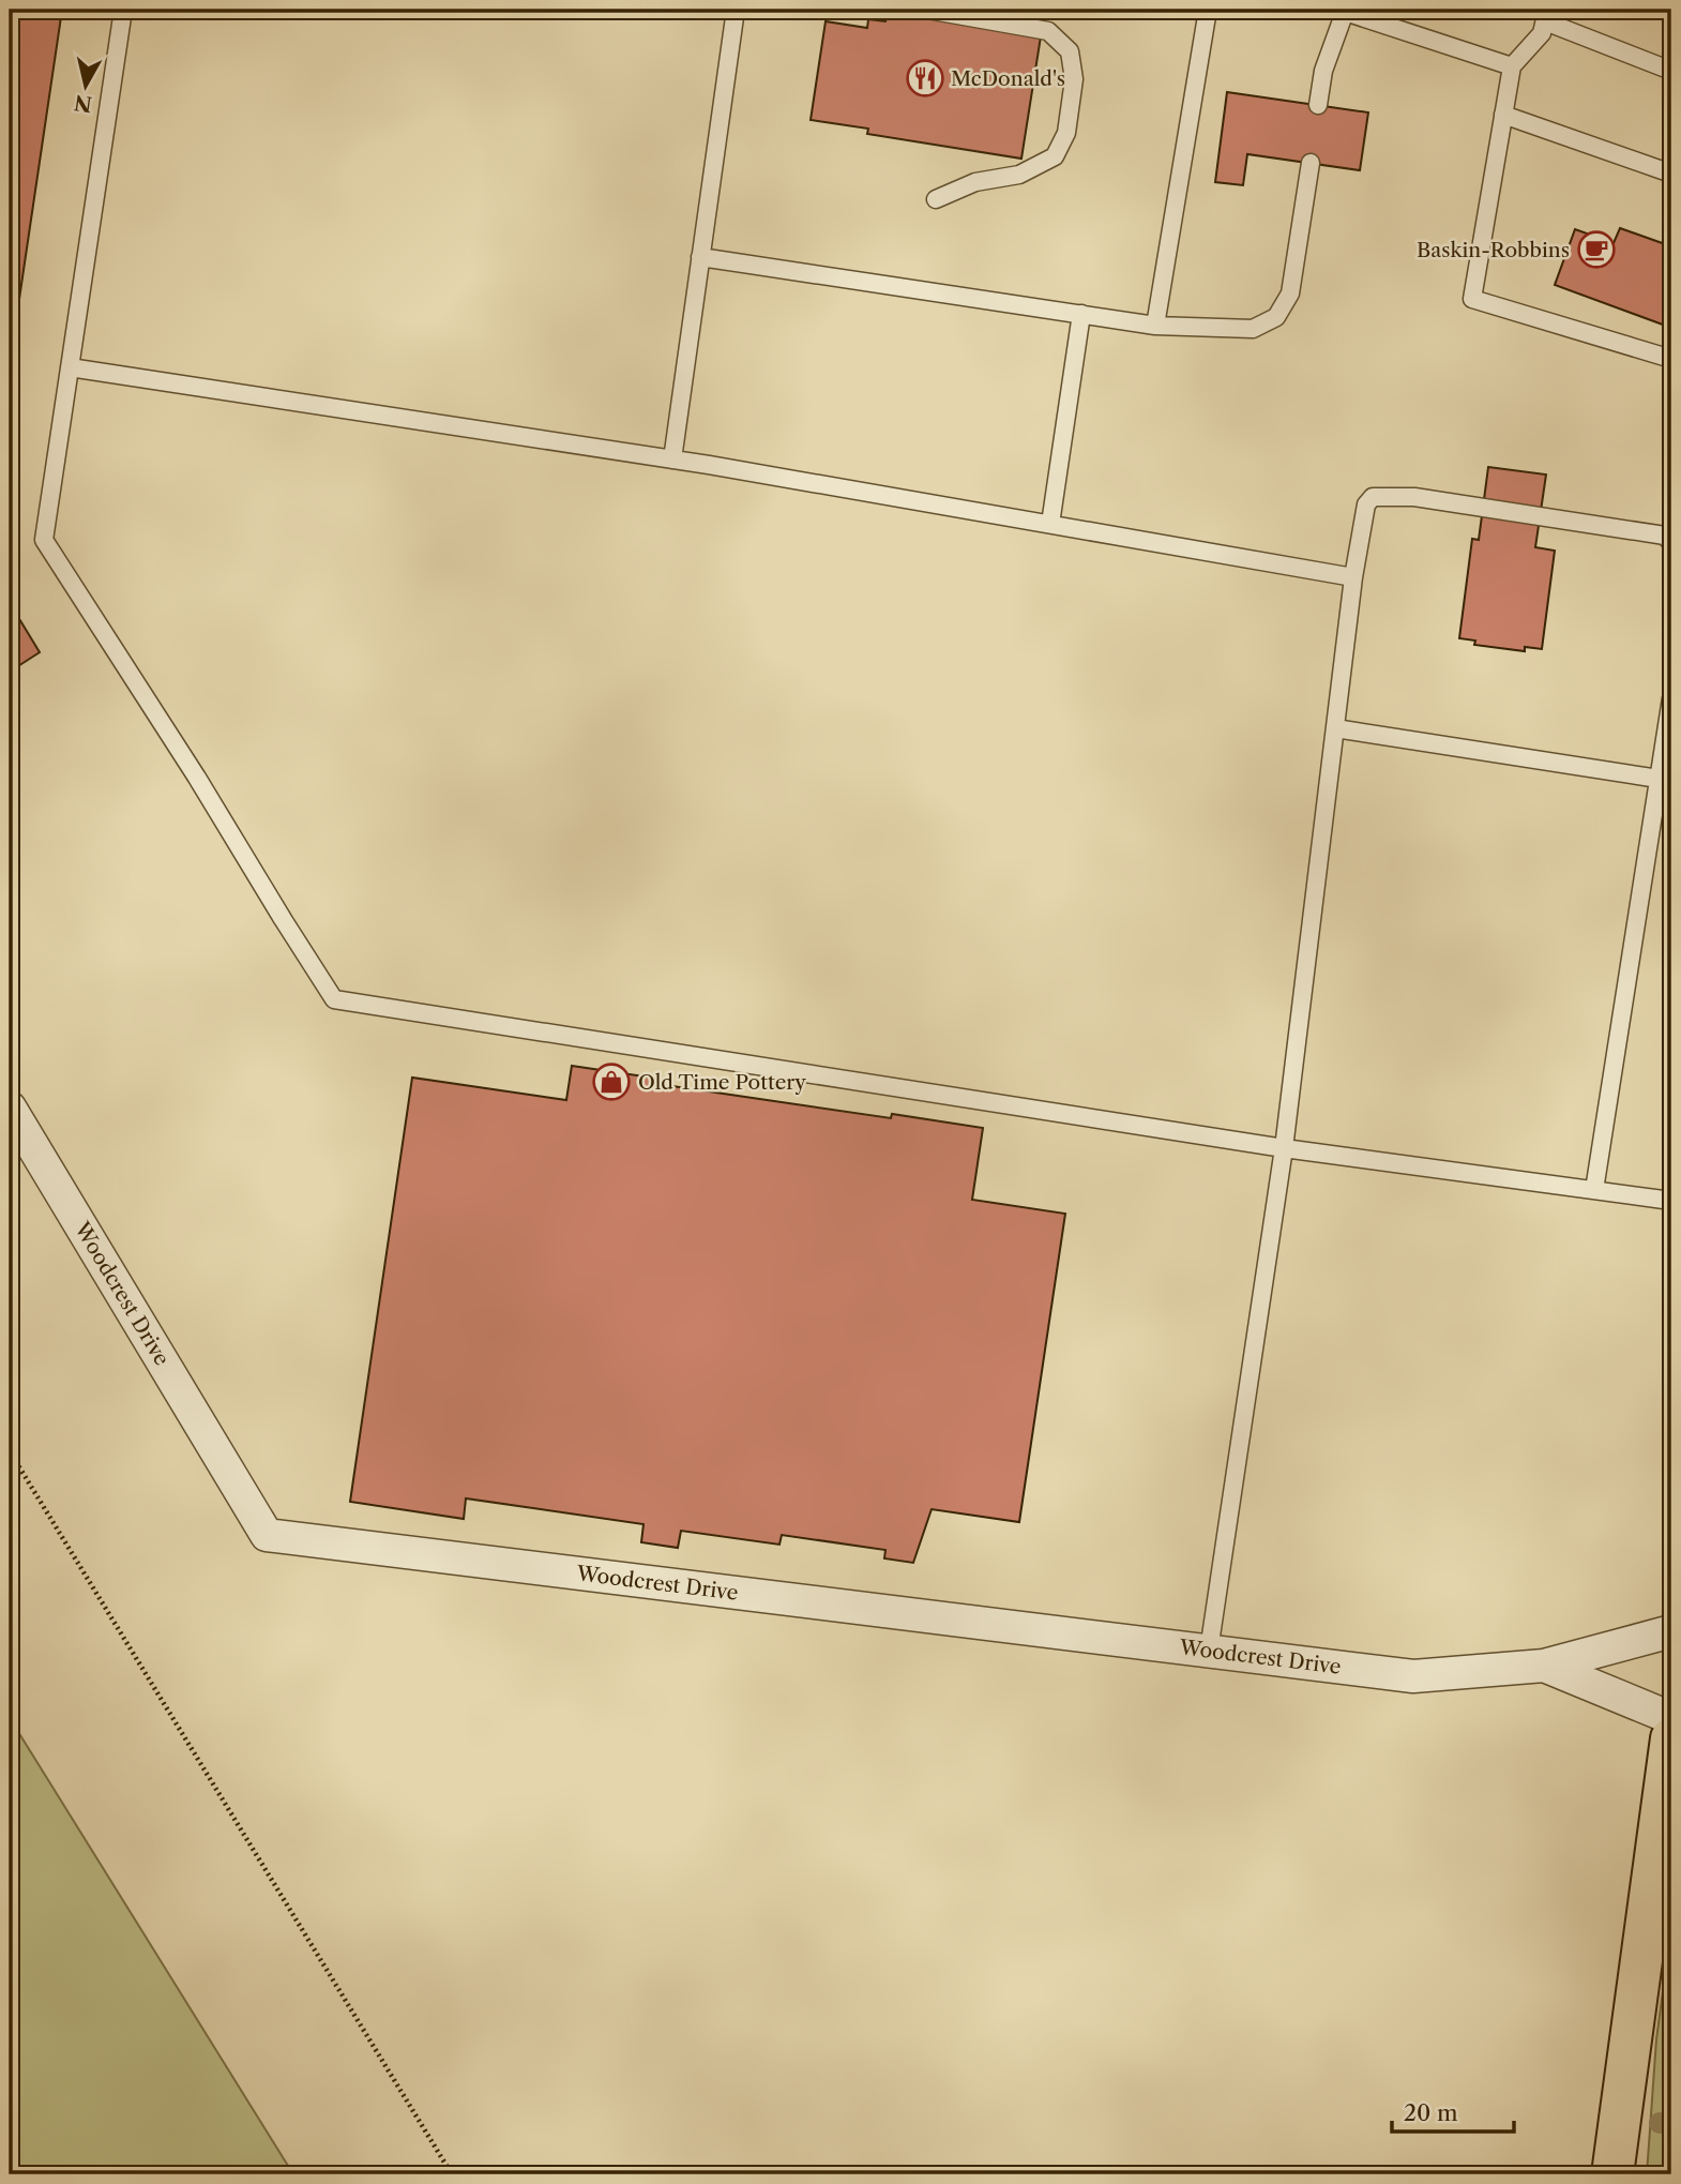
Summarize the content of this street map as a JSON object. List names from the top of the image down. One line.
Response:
{"streets":{"street":["Woodcrest Drive"]},"places":{"restaurant":["McDonald's"],"cafe":["Baskin-Robbins"],"shop":["Old Time Pottery"]},"scale_bar":"20 m","north":"bottom"}
